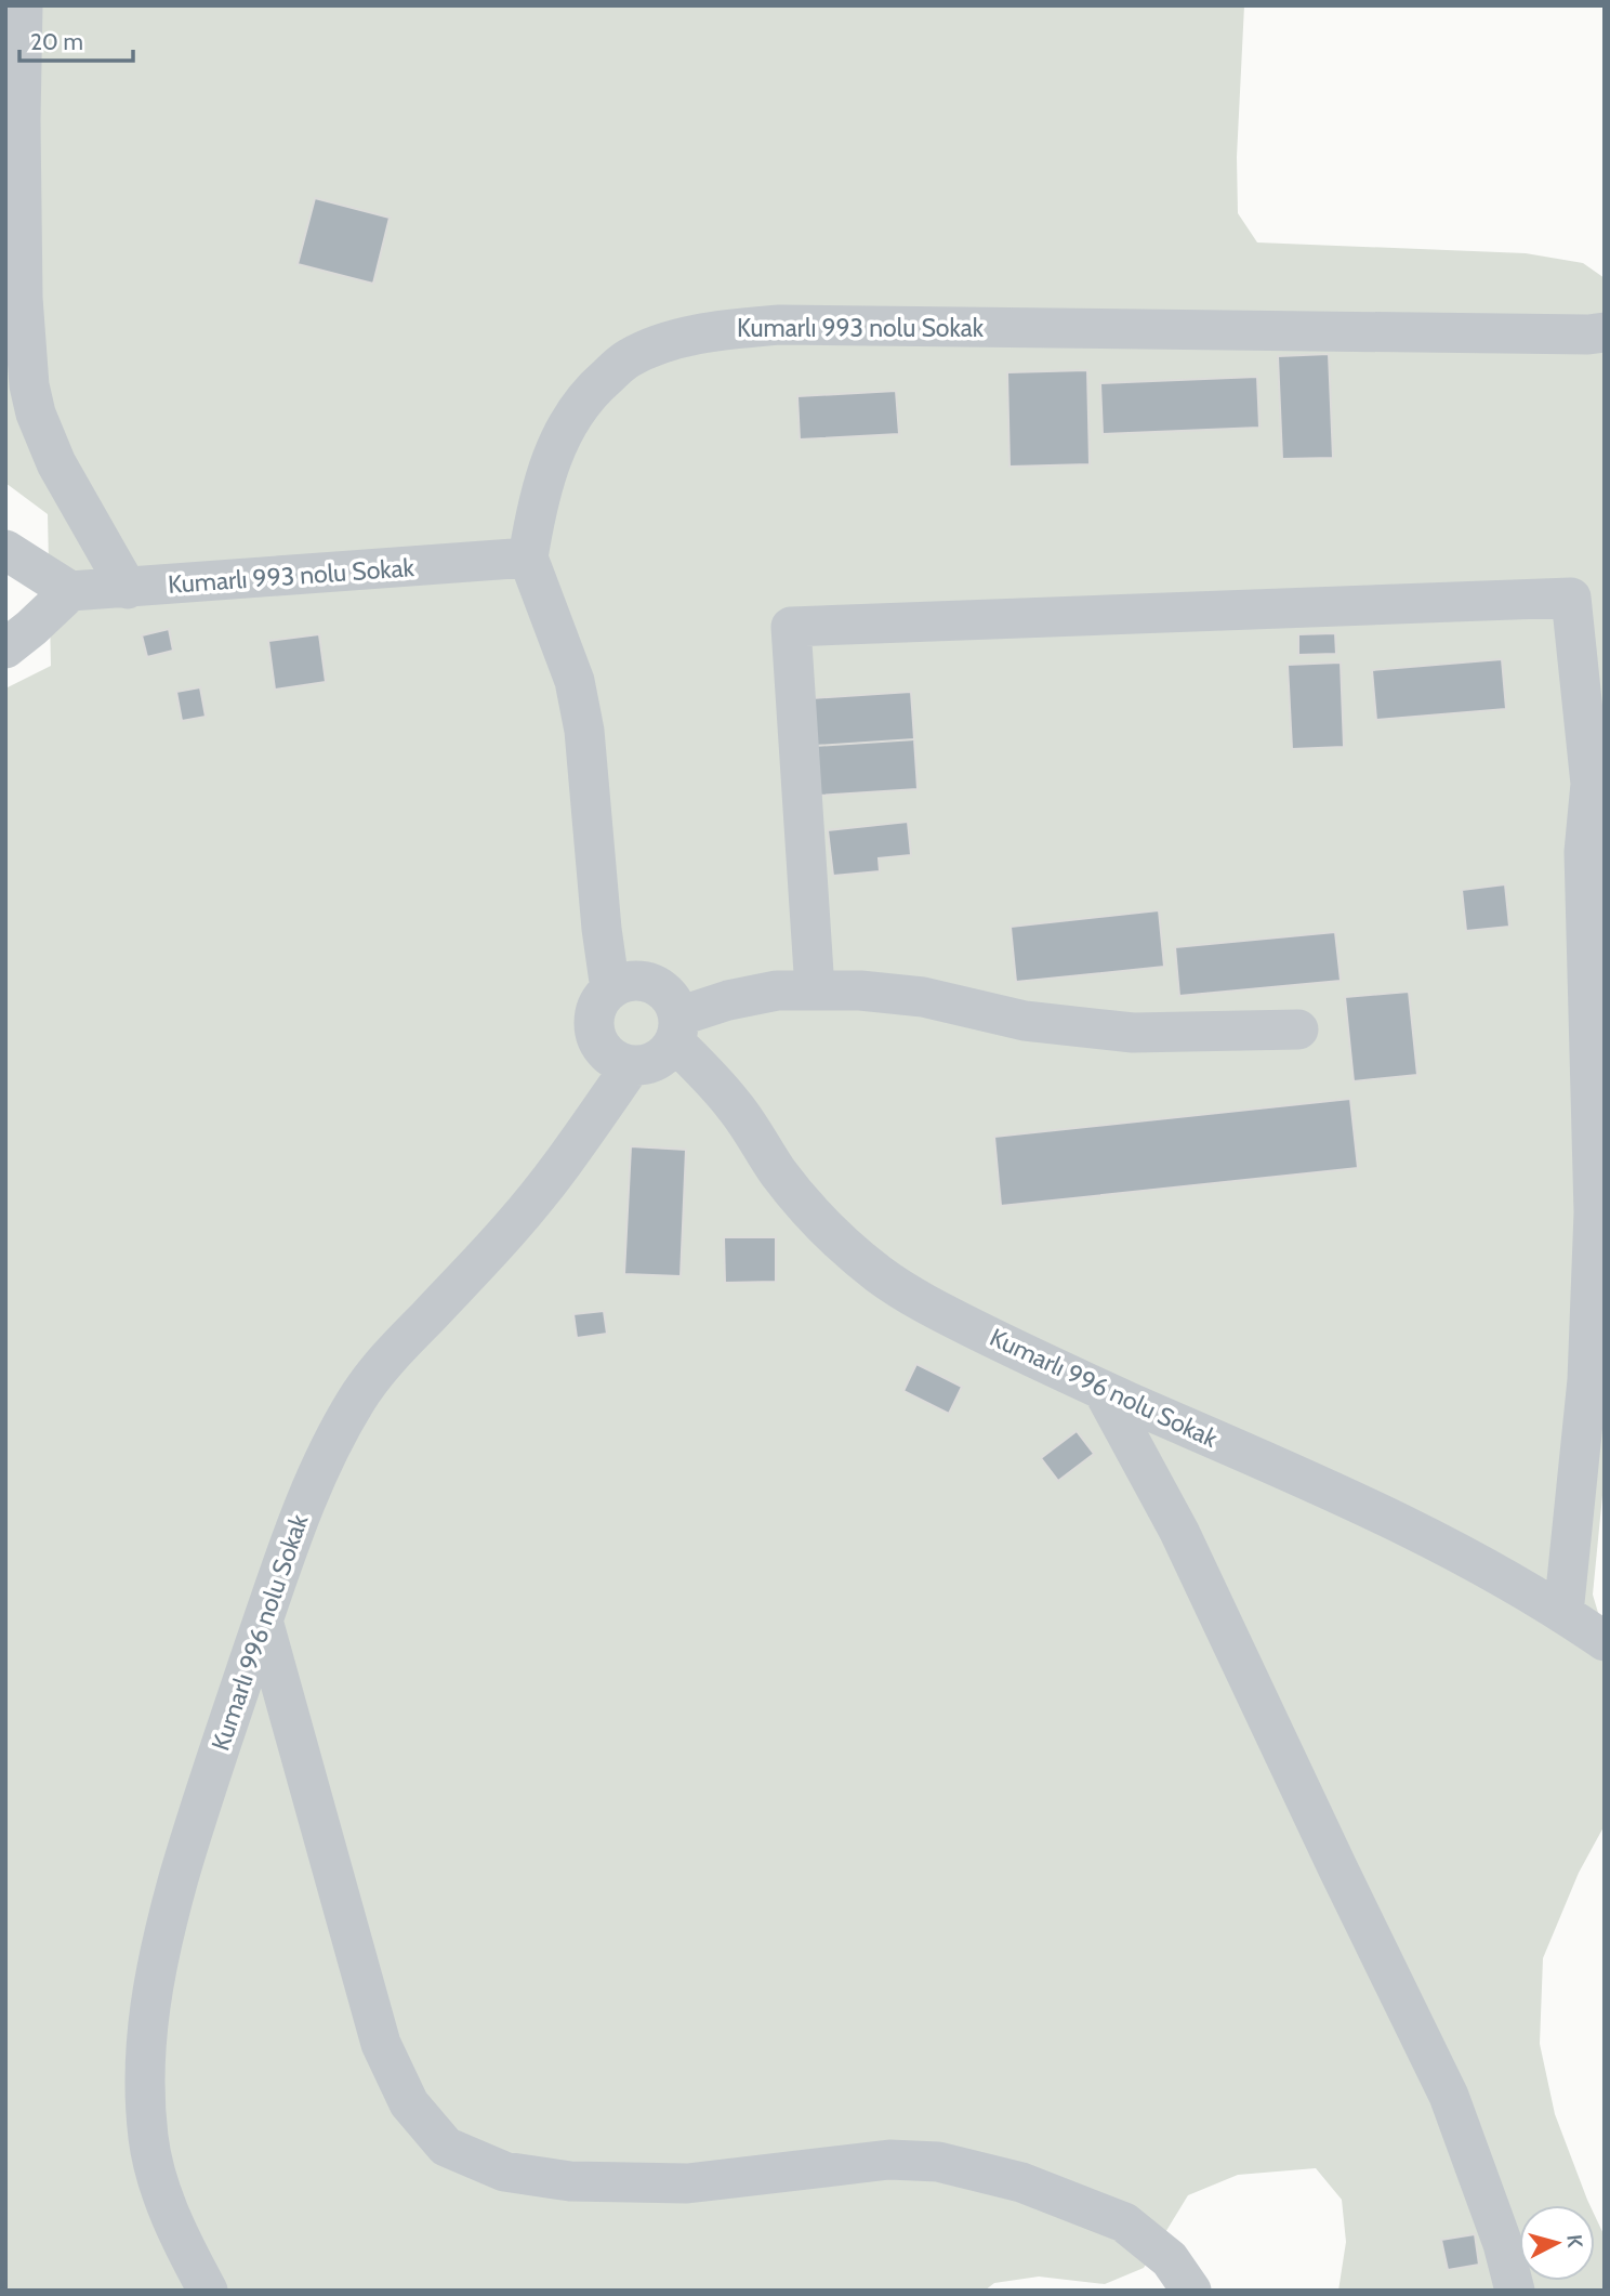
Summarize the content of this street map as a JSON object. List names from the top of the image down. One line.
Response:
{"streets":{"street":["Kumarlı 993 nolu Sokak","Kumarlı 996 nolu Sokak"]},"scale_bar":"20 m","north":"right"}
